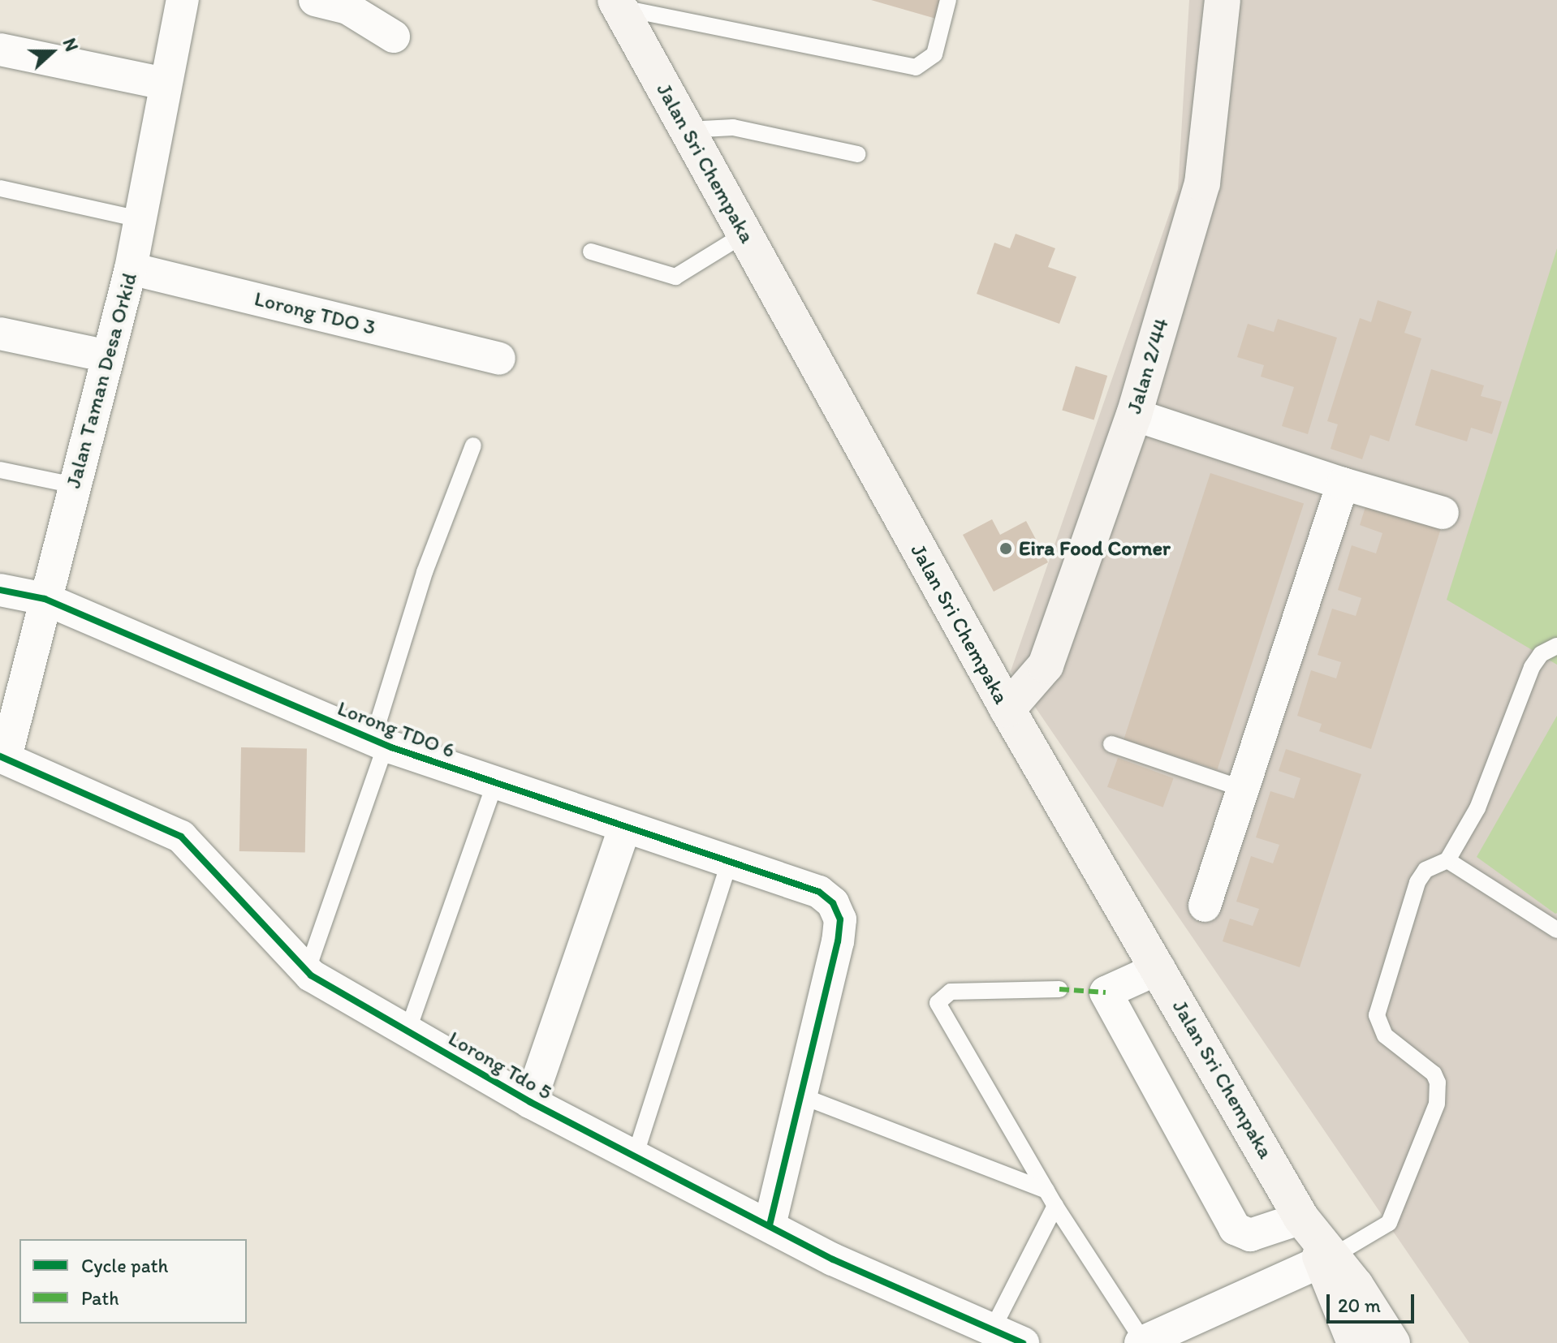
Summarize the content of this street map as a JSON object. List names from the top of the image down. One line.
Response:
{"streets":{"main road":["Jalan Sri Chempaka","Jalan 2/44"],"street":["Lorong TDO 3","Jalan Taman Desa Orkid","Lorong TDO 6","Lorong Tdo 5"]},"crossings":[["Jalan Sri Chempaka","Jalan 2/44"],["Lorong TDO 3","Jalan Taman Desa Orkid"],["Jalan Taman Desa Orkid","Lorong TDO 6"],["Jalan Taman Desa Orkid","Lorong Tdo 5"]],"places":["Eira Food Corner"],"legend":["Cycle path","Path"],"scale_bar":"20 m","north":"right"}
